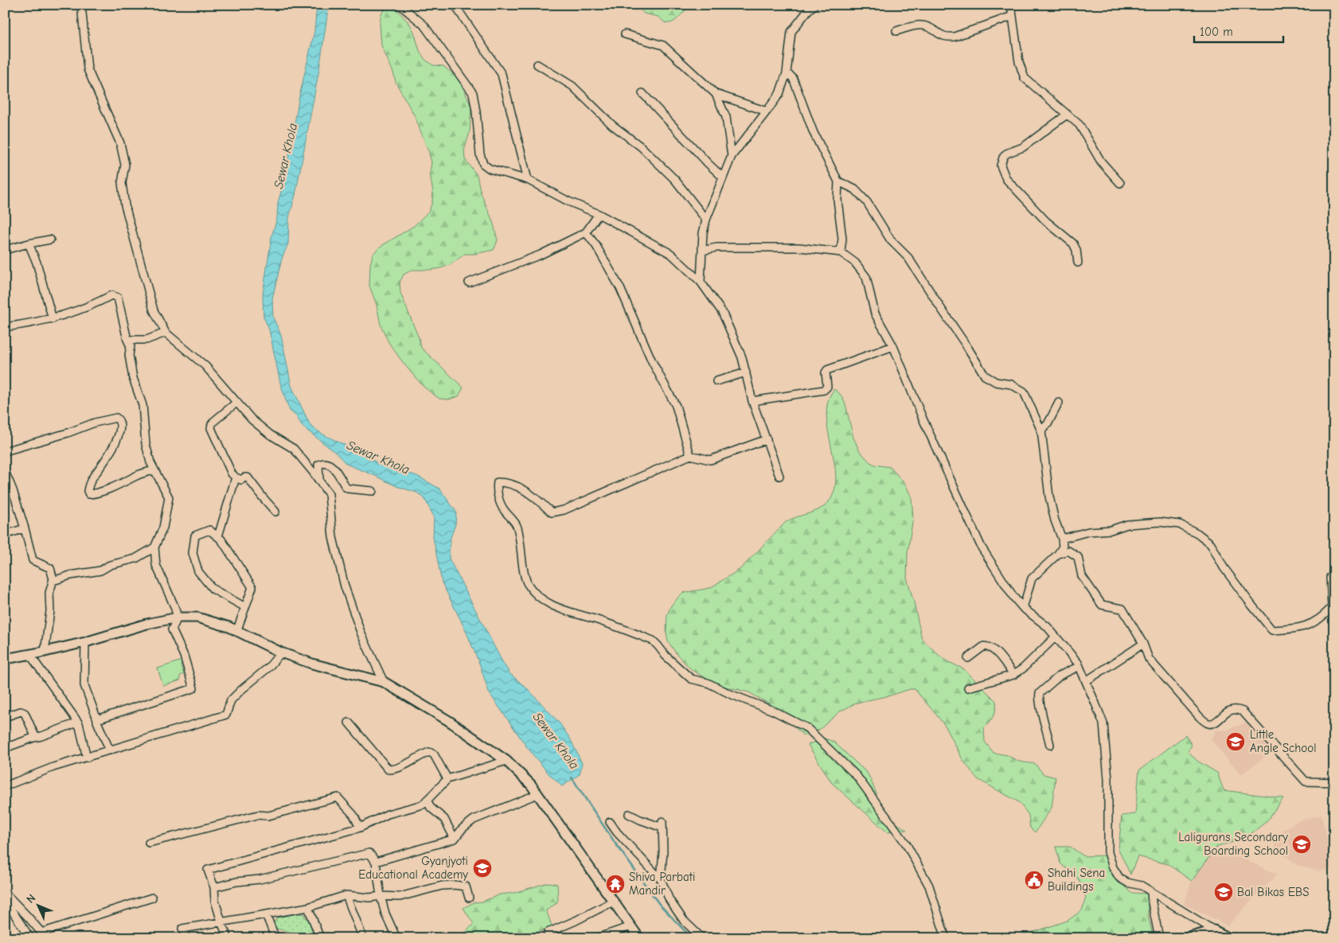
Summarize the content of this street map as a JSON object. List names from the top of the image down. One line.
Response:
{"water":["Sewar Khola"],"places":{"school or university":["Little Angle School","Laligurans Secondary Boarding School","Gyanjyoti Educational Academy","Bal Bikas EBS"],"public building":["Shahi Sena Buildings"],"temple":["Shiva Parbati Mandir"]},"scale_bar":"100 m","north":"top left"}
